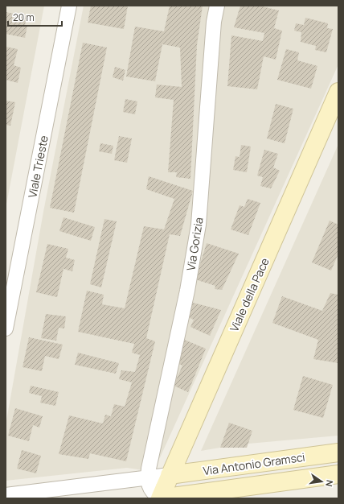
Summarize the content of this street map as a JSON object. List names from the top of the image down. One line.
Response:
{"streets":{"street":["Viale Trieste","Via Gorizia","Viale della Pace","Via Antonio Gramsci"]},"crossings":[["Viale della Pace","Via Antonio Gramsci"]],"scale_bar":"20 m","north":"right"}
